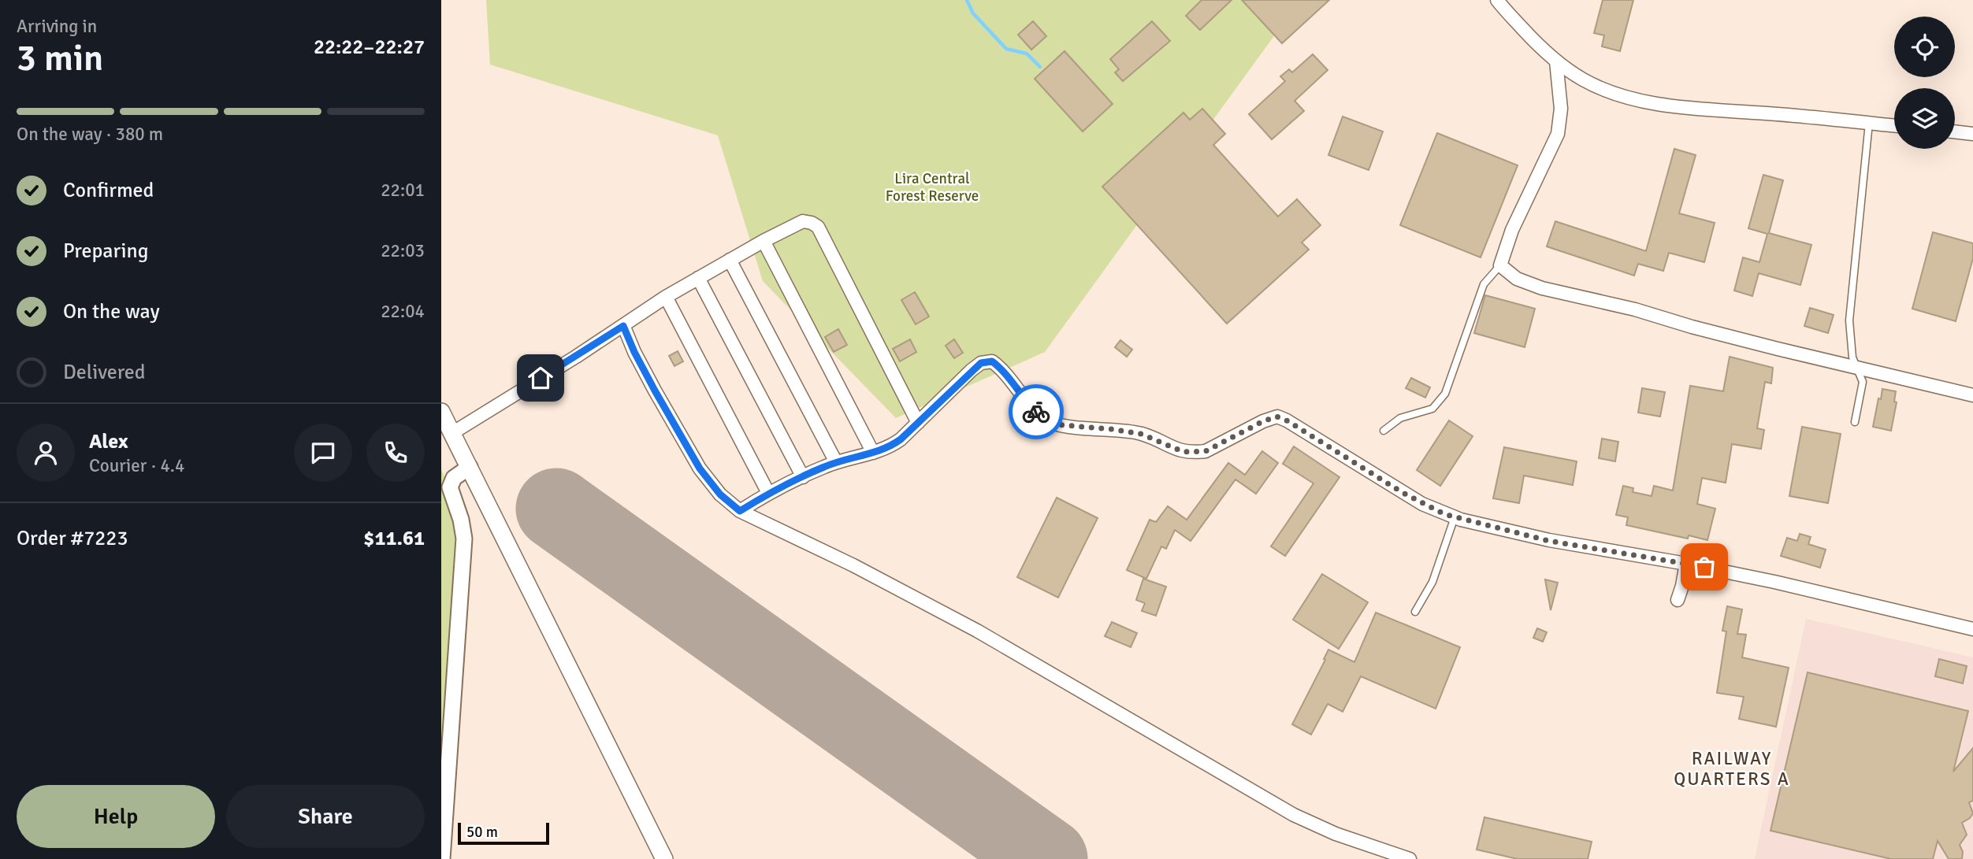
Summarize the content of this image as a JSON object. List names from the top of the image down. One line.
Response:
{"districts":["RAILWAY QUARTERS A"],"parks":["Lira Central Forest Reserve"],"scale_bar":"50 m","page":{"heading":["3 min","Arriving in","22:22–22:27"],"panel":["Alex","Courier · 4.4","Order #7223","$11.61"],"bar":"On the way · 380 m","list":[["Confirmed","22:01"],["Preparing","22:03"],["On the way","22:04"],"Delivered"],"buttons":["Help","Share"],"scale":"50 m"}}
